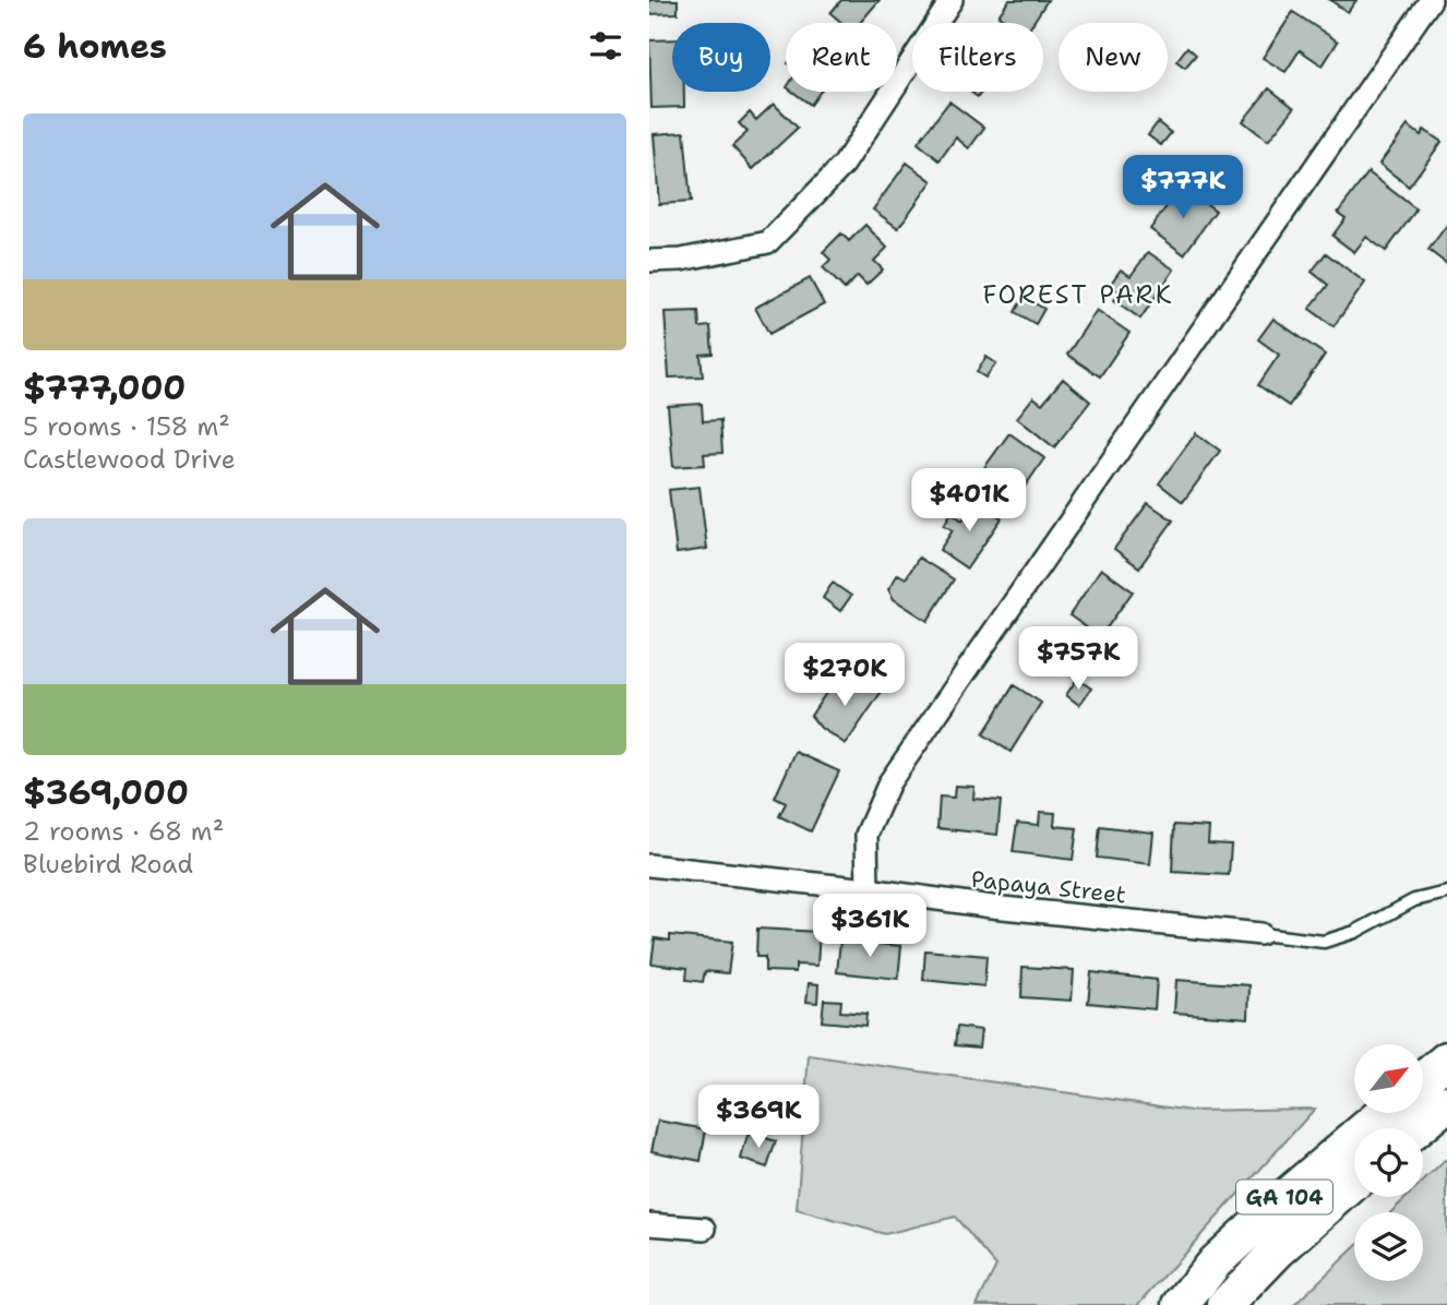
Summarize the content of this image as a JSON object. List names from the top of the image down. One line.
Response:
{"streets":{"main road":["GA 104"],"street":["Papaya Street"]},"districts":["FOREST PARK"],"north":"top right","page":{"heading":"6 homes","chip":["Buy","Rent","Filters","New"],"list":[{"name":"$777,000","note":"5 rooms · 158 m² · Castlewood Drive"},{"name":"$369,000","note":"2 rooms · 68 m² · Bluebird Road"}],"price":["$777K","$401K","$757K","$270K","$361K","$369K"]}}
